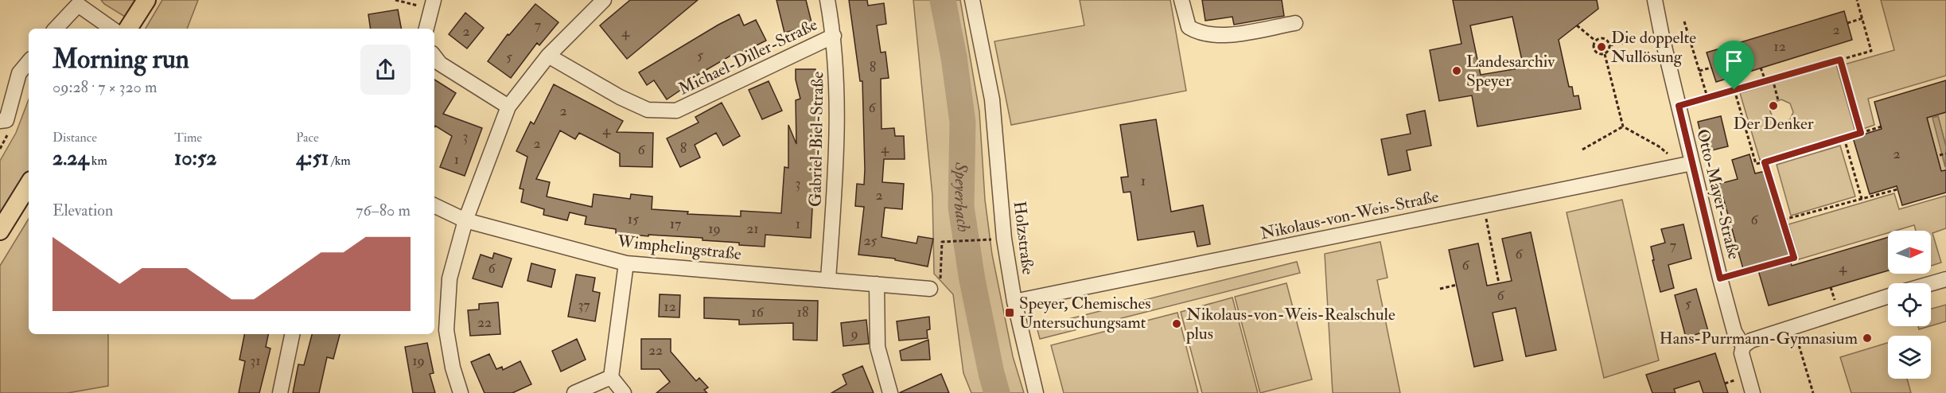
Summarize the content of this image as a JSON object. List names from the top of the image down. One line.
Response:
{"streets":{"street":["Michael-Diller-Straße","Gabriel-Biel-Straße","Otto-Mayer-Straße","Nikolaus-von-Weis-Straße","Holzstraße","Wimphelingstraße"]},"crossings":[["Michael-Diller-Straße","Gabriel-Biel-Straße"],["Gabriel-Biel-Straße","Wimphelingstraße"],["Otto-Mayer-Straße","Nikolaus-von-Weis-Straße"],["Nikolaus-von-Weis-Straße","Holzstraße"]],"water":["Speyerbach"],"places":{"other":["Die doppelte Nullösung","Landesarchiv Speyer","Der Denker","Nikolaus-von-Weis-Realschule plus","Hans-Purrmann-Gymnasium"],"transit":["Speyer, Chemisches Untersuchungsamt"]},"house_numbers":["7","2","2","4","12","5","5","8","6","2","4","3","2","8","4","6","2","1","1","3","2","15","6","17","1","19","21","25","7","6","6","4","6","6","5","37","12","16","18","22","9","22","31","19"],"north":"right","page":{"heading":["Morning run","09:28 · 7 × 320 m"],"stats":[["Distance","2.24 km"],["Time","10:52"],["Pace","4:51 /km"]],"chart":["Elevation","76–80 m"]}}
